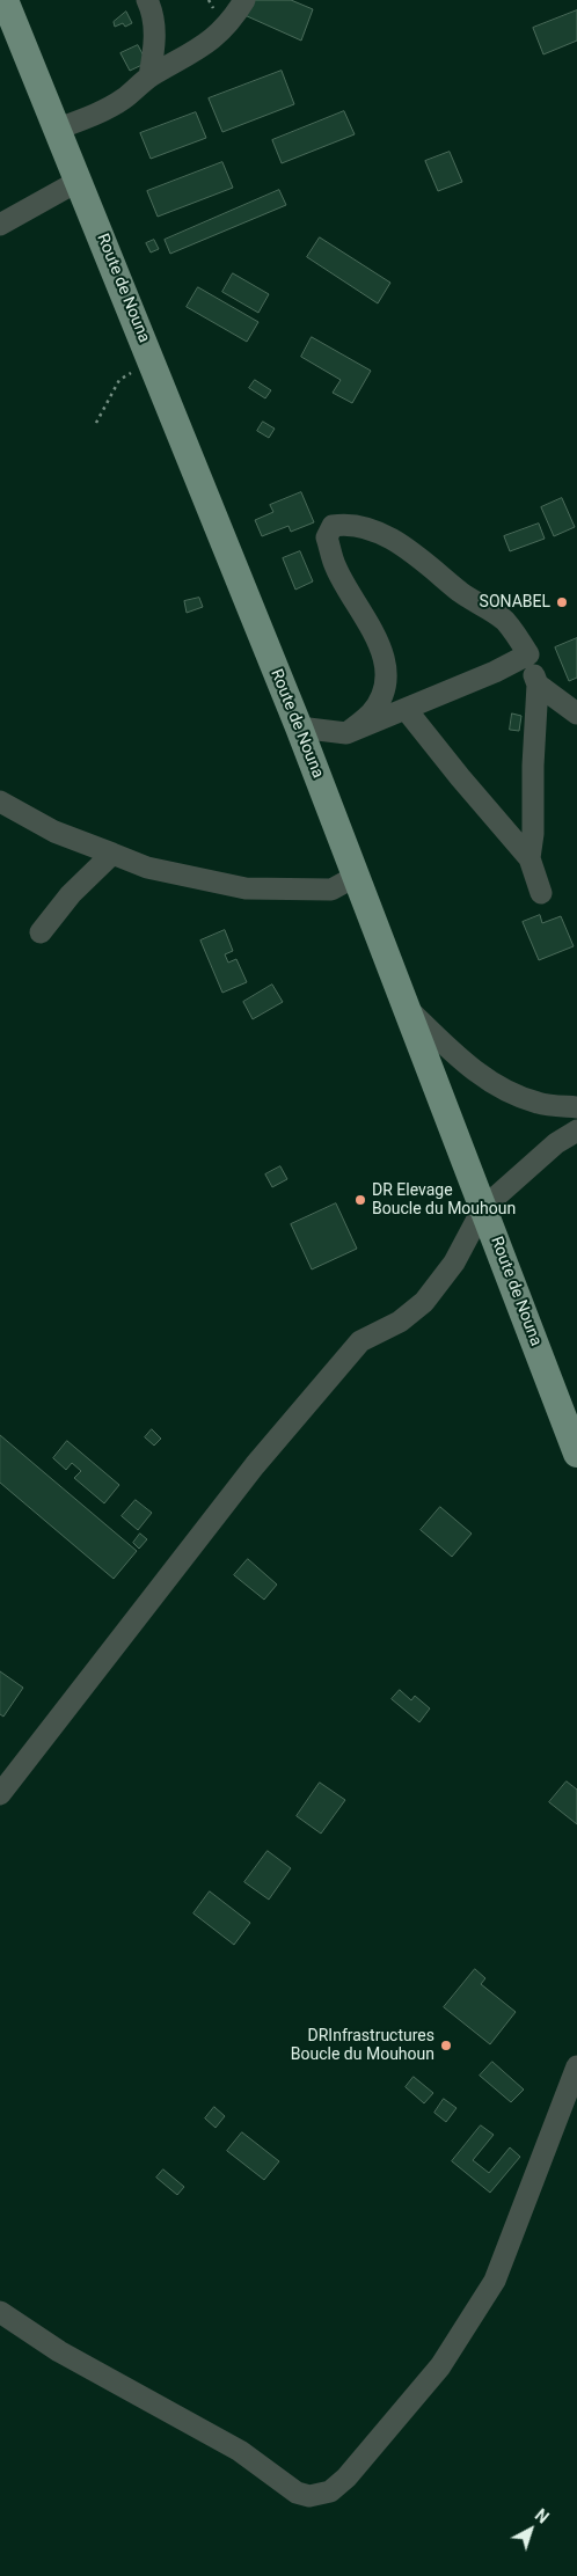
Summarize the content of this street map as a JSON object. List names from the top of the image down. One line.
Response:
{"streets":{"main road":["Route de Nouna"]},"places":["SONABEL","DR Elevage Boucle du Mouhoun","DRInfrastructures Boucle du Mouhoun"],"north":"top right"}
